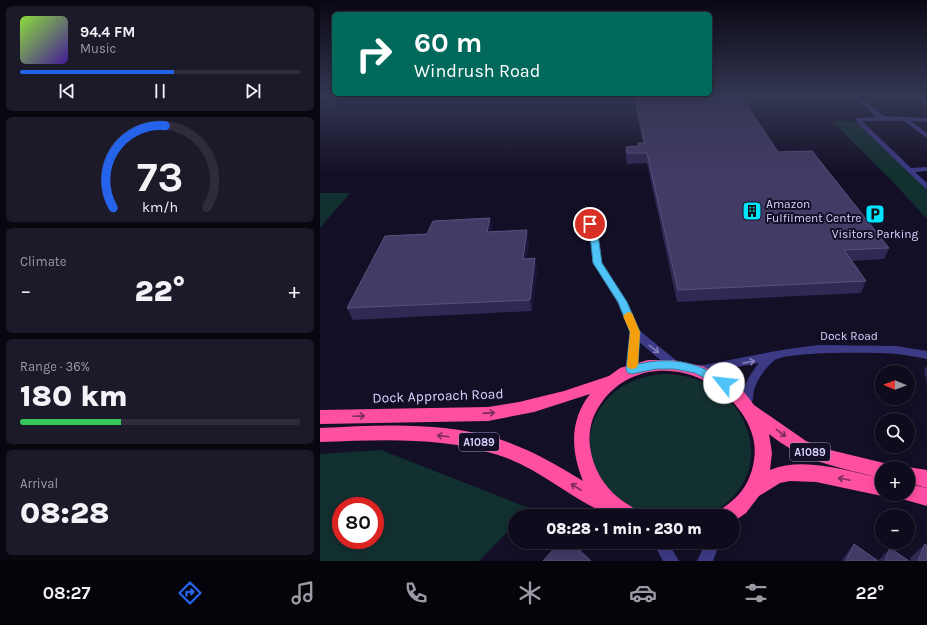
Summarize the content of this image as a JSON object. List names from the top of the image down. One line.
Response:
{"streets":{"highway":["Dock Approach Road","A1089"],"street":["Dock Road"]},"places":{"building":["Amazon Fulfilment Centre"],"parking":["Visitors Parking"]},"north":"left","page":{"turn":["60 m","Windrush Road"],"song":["94.4 FM","Music"],"tile":["Climate",["Range · 36%","180 km"],["Arrival","08:28"]],"heat":["−","22°","+"],"map_buttons":["+","−"],"limit":"80","trip":"08:28 · 1 min · 230 m","tabs":["08:27","22°"],"gauge":["73","km/h"]}}
